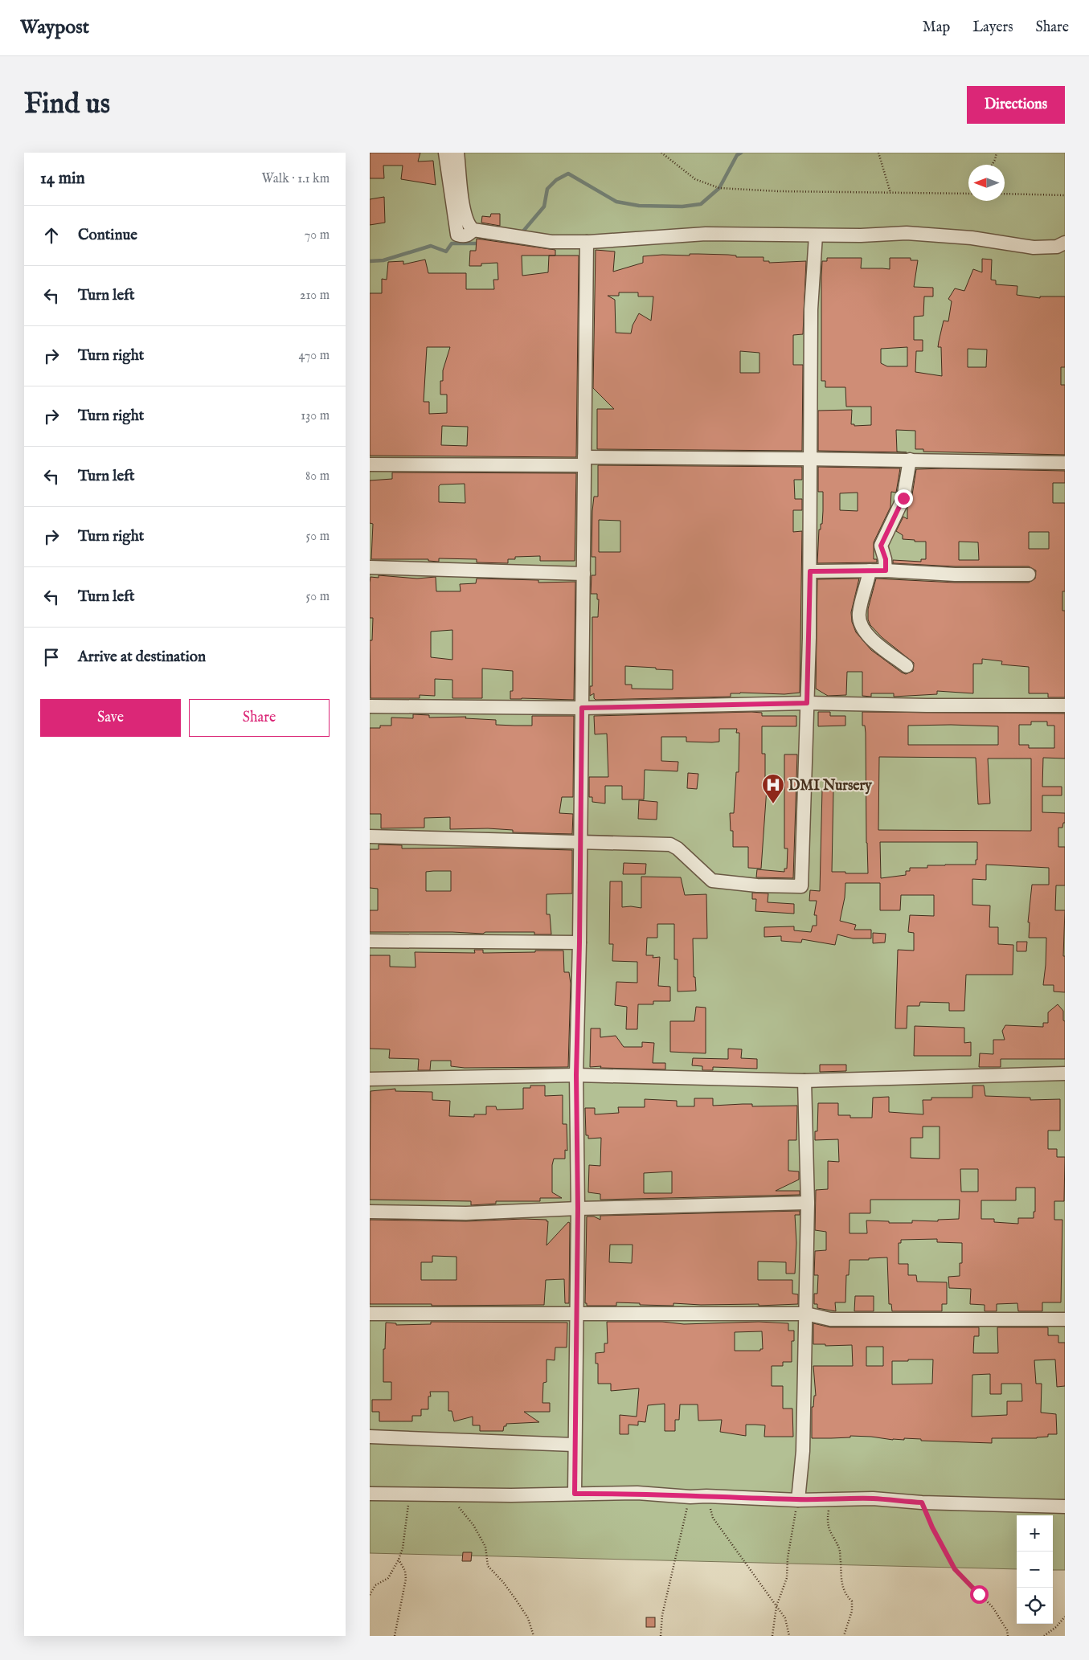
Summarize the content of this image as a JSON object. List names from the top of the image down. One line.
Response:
{"places":{"hospital":["DMI Nursery"]},"north":"left","page":{"header":"Waypost","nav":["Map","Layers","Share"],"buttons":["Directions",["Save","Share"]],"title":"Find us","heading":["14 min","Walk · 1.1 km"],"list":[["Continue","70 m"],["Turn left","210 m"],["Turn right","470 m"],["Turn right","130 m"],["Turn left","80 m"],["Turn right","50 m"],["Turn left","50 m"],"Arrive at destination"],"map_buttons":["+","−"]}}
